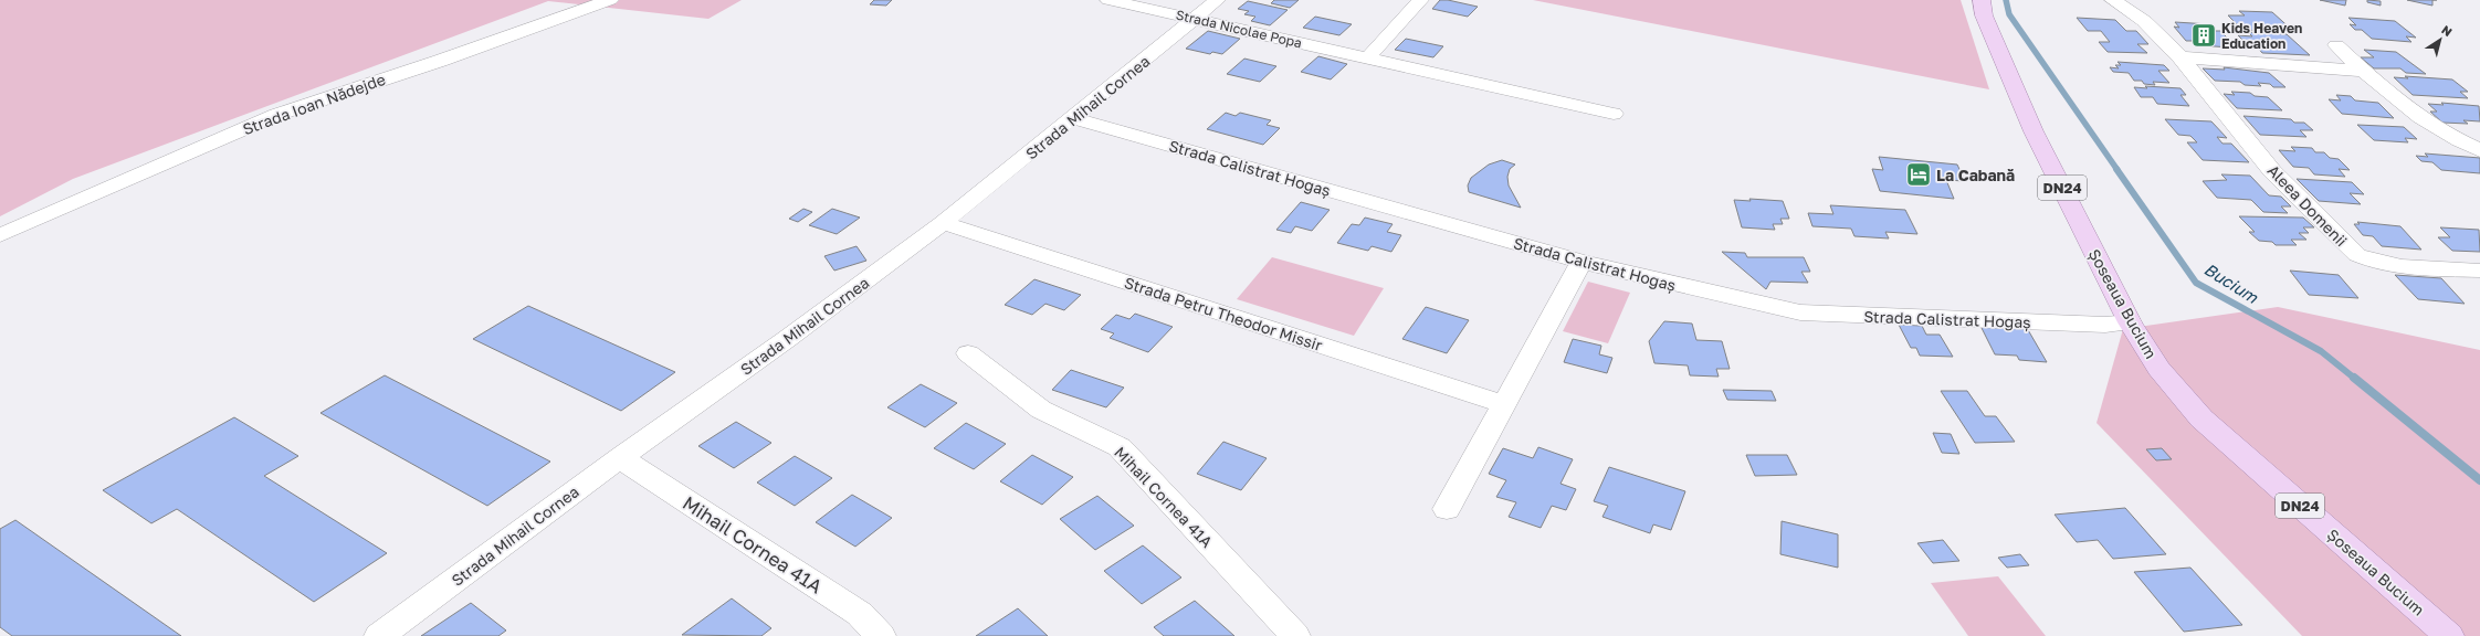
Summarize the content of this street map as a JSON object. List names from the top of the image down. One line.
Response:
{"streets":{"main road":["DN24","Șoseaua Bucium"],"street":["Strada Nicolae Popa","Strada Ioan Nădejde","Strada Mihail Cornea","Strada Calistrat Hogaș","Aleea Domenii","Strada Petru Theodor Missir","Mihail Cornea 41A"]},"crossings":[["Strada Nicolae Popa","Strada Mihail Cornea"],["Strada Mihail Cornea","Strada Calistrat Hogaș"],["Strada Mihail Cornea","Strada Petru Theodor Missir"],["Strada Mihail Cornea","Mihail Cornea 41A"],["Strada Calistrat Hogaș","Șoseaua Bucium"]],"water":["Bucium"],"places":{"building":["Kids Heaven Education"],"hotel":["La Cabană"]},"north":"top right"}
